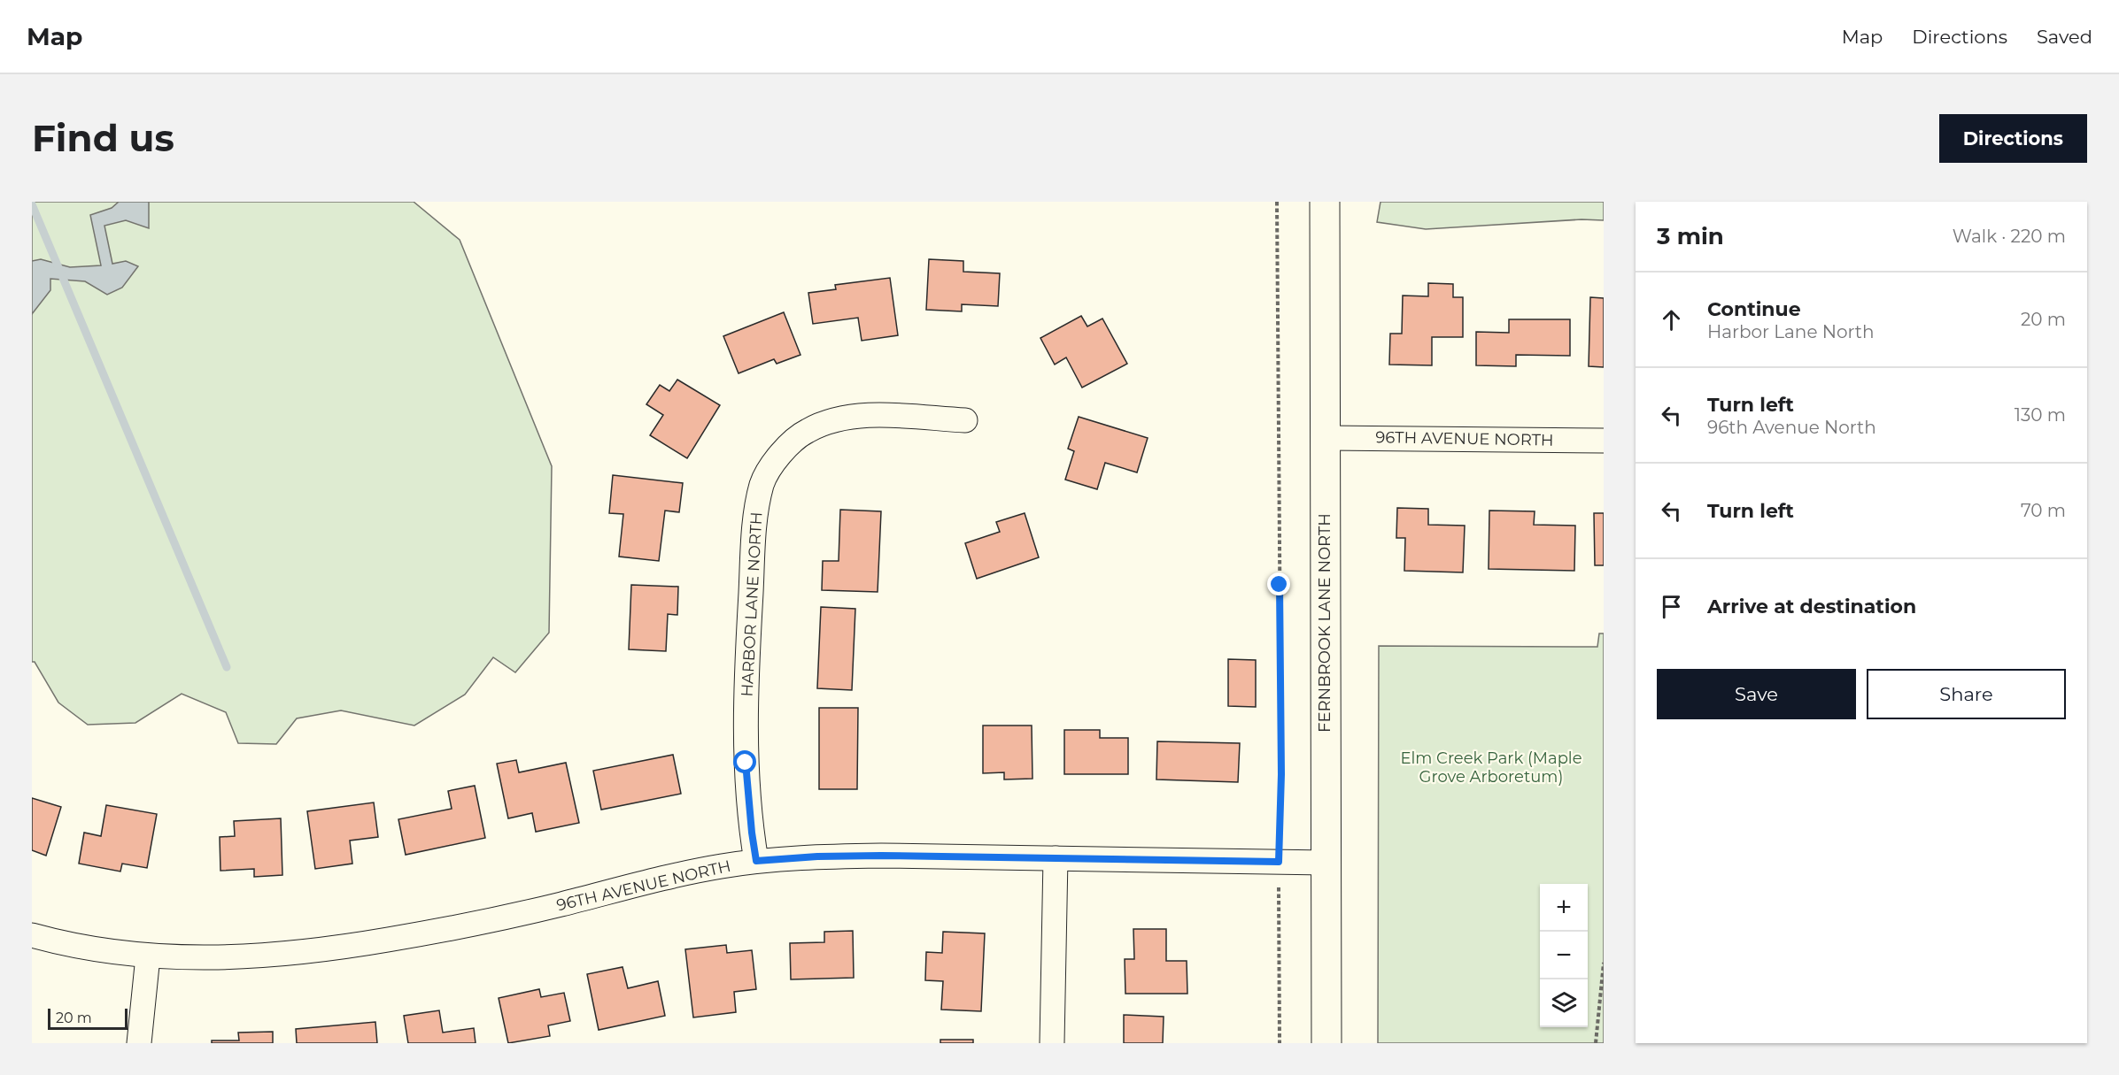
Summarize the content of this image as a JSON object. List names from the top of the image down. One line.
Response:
{"streets":{"street":["96TH AVENUE NORTH","HARBOR LANE NORTH","FERNBROOK LANE NORTH"]},"crossings":[["96TH AVENUE NORTH","HARBOR LANE NORTH"],["96TH AVENUE NORTH","FERNBROOK LANE NORTH"]],"parks":["Elm Creek Park (Maple Grove Arboretum)"],"scale_bar":"20 m","page":{"header":"Map","nav":["Map","Directions","Saved"],"buttons":["Directions",["Save","Share"]],"title":"Find us","heading":["3 min","Walk · 220 m"],"list":[["Continue","Harbor Lane North","20 m"],["Turn left","96th Avenue North","130 m"],["Turn left","70 m"],"Arrive at destination"],"map_buttons":["+","−"],"scale":"20 m"}}
